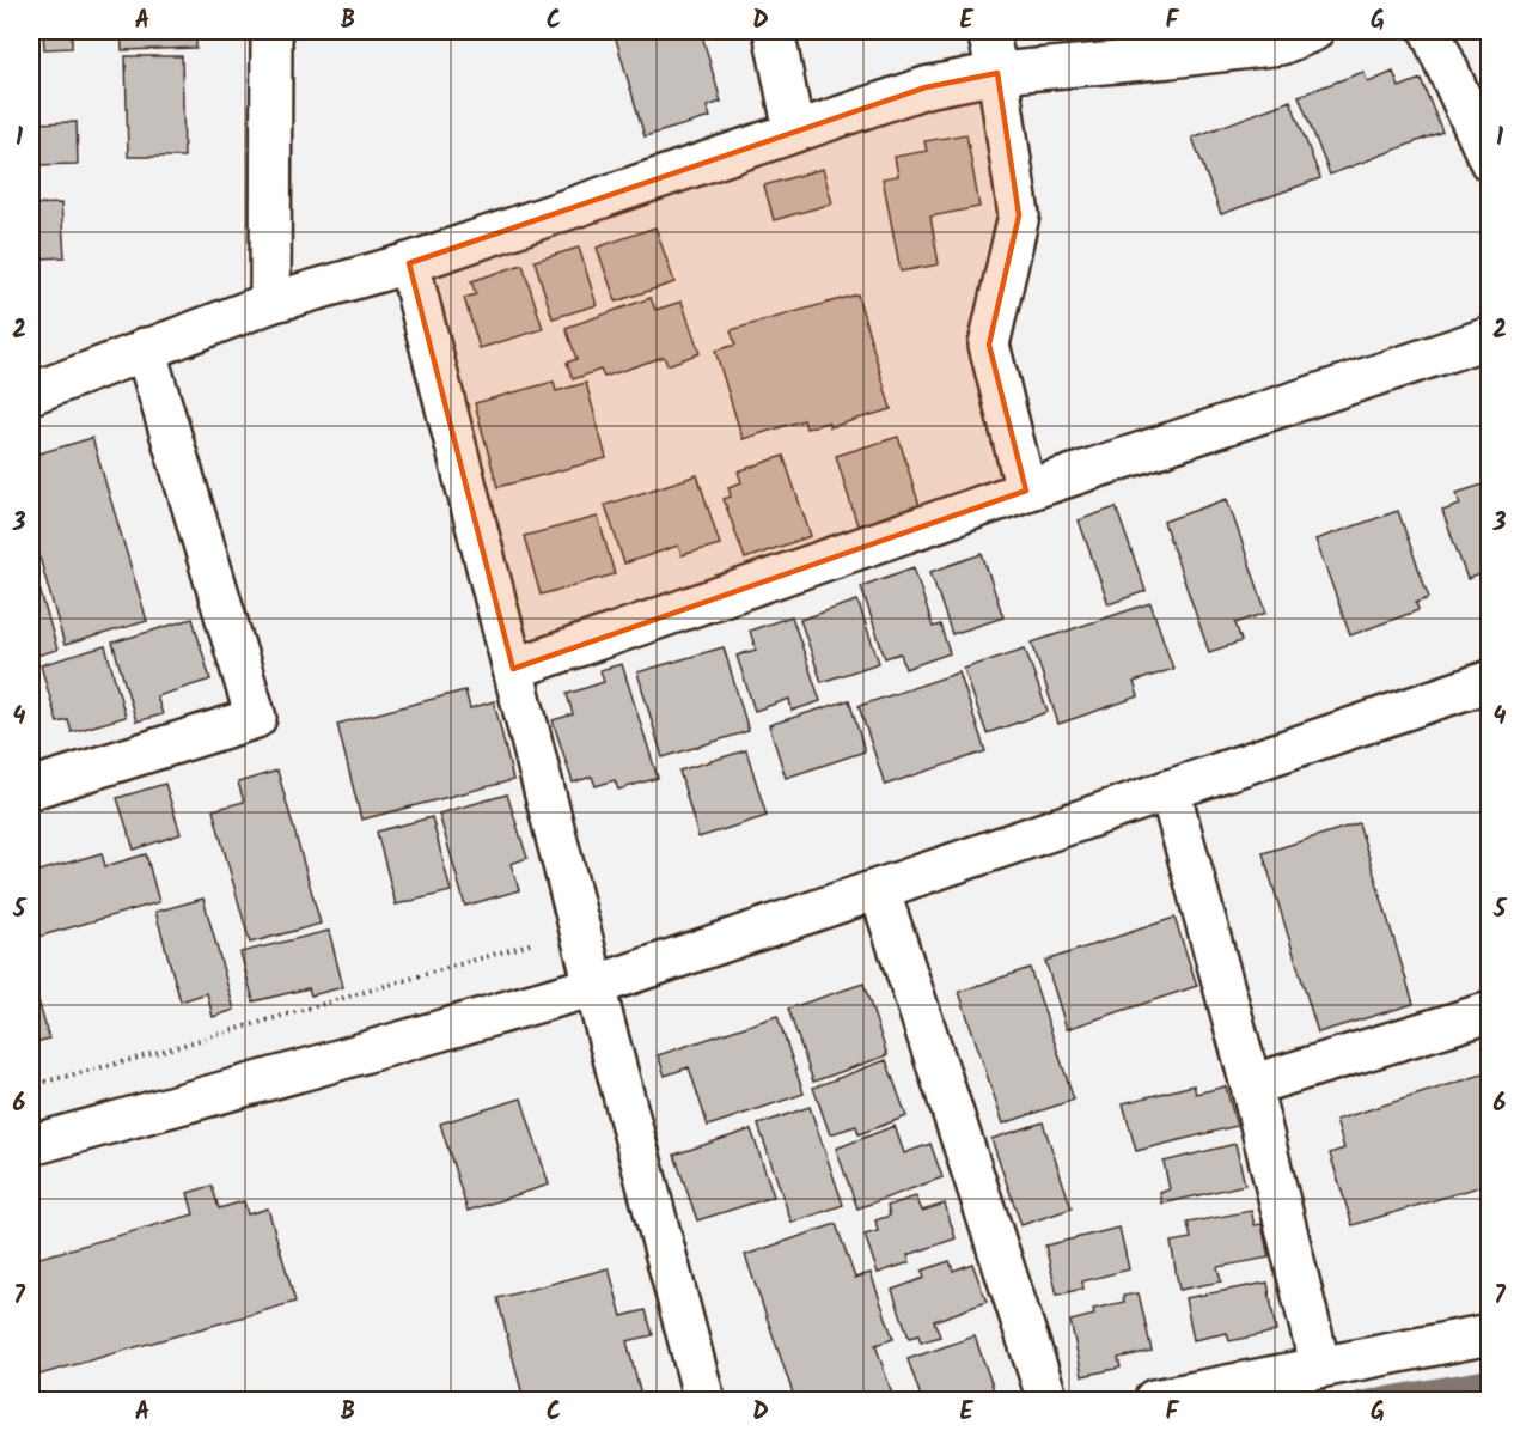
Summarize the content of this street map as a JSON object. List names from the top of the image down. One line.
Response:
{"grid":{"columns":["A","B","C","D","E","F","G"],"rows":["1","2","3","4","5","6","7"]}}
